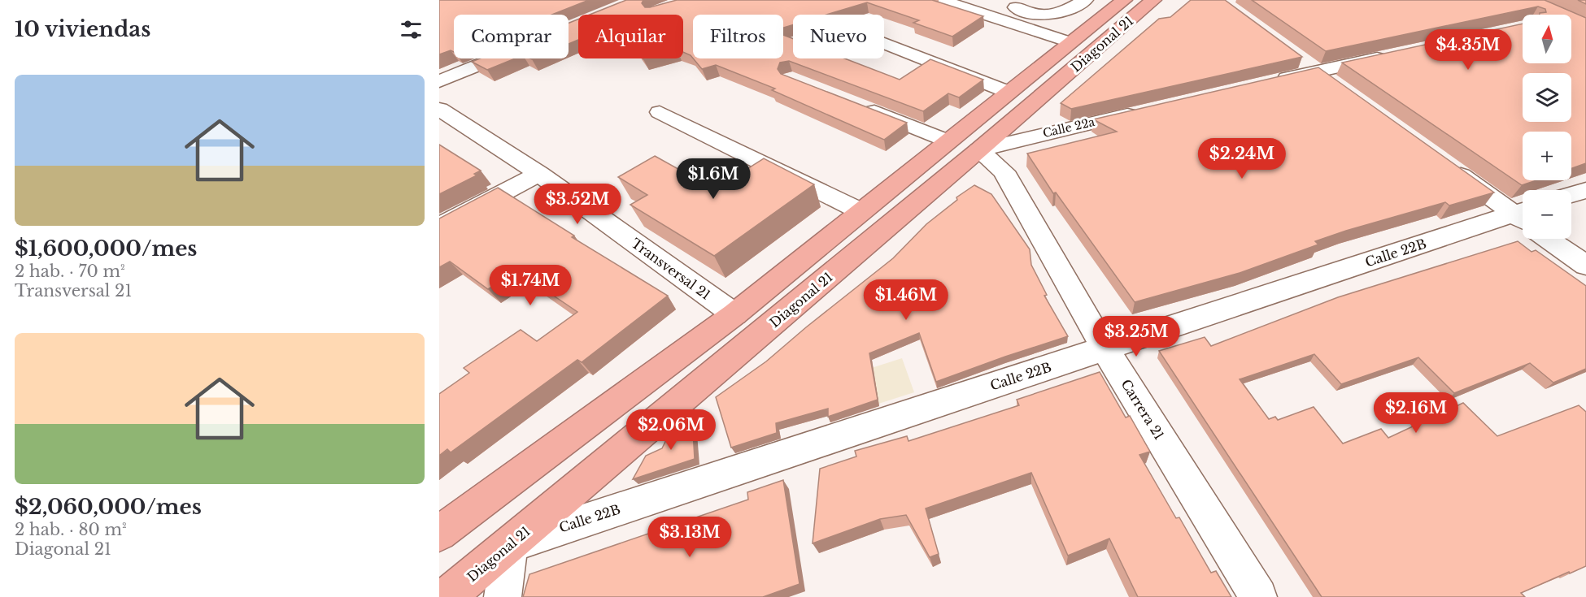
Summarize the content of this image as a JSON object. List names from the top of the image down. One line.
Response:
{"streets":{"highway":["Diagonal 21"],"street":["Calle 22a","Calle 22B","Transversal 21","Carrera 21"]},"crossings":[["Diagonal 21","Calle 22a"],["Diagonal 21","Calle 22B"],["Diagonal 21","Transversal 21"],["Diagonal 21","Carrera 21"],["Calle 22a","Carrera 21"],["Calle 22B","Carrera 21"]],"north":"top","page":{"heading":"10 viviendas","map_buttons":["+","−"],"chip":["Comprar","Alquilar","Filtros","Nuevo"],"price":["$4.35M","$2.24M","$1.6M","$3.52M","$1.74M","$1.46M","$3.25M","$2.16M","$2.06M","$3.13M"],"list":[{"name":"$1,600,000/mes","note":"2 hab. · 70 m² · Transversal 21"},{"name":"$2,060,000/mes","note":"2 hab. · 80 m² · Diagonal 21"}]}}
